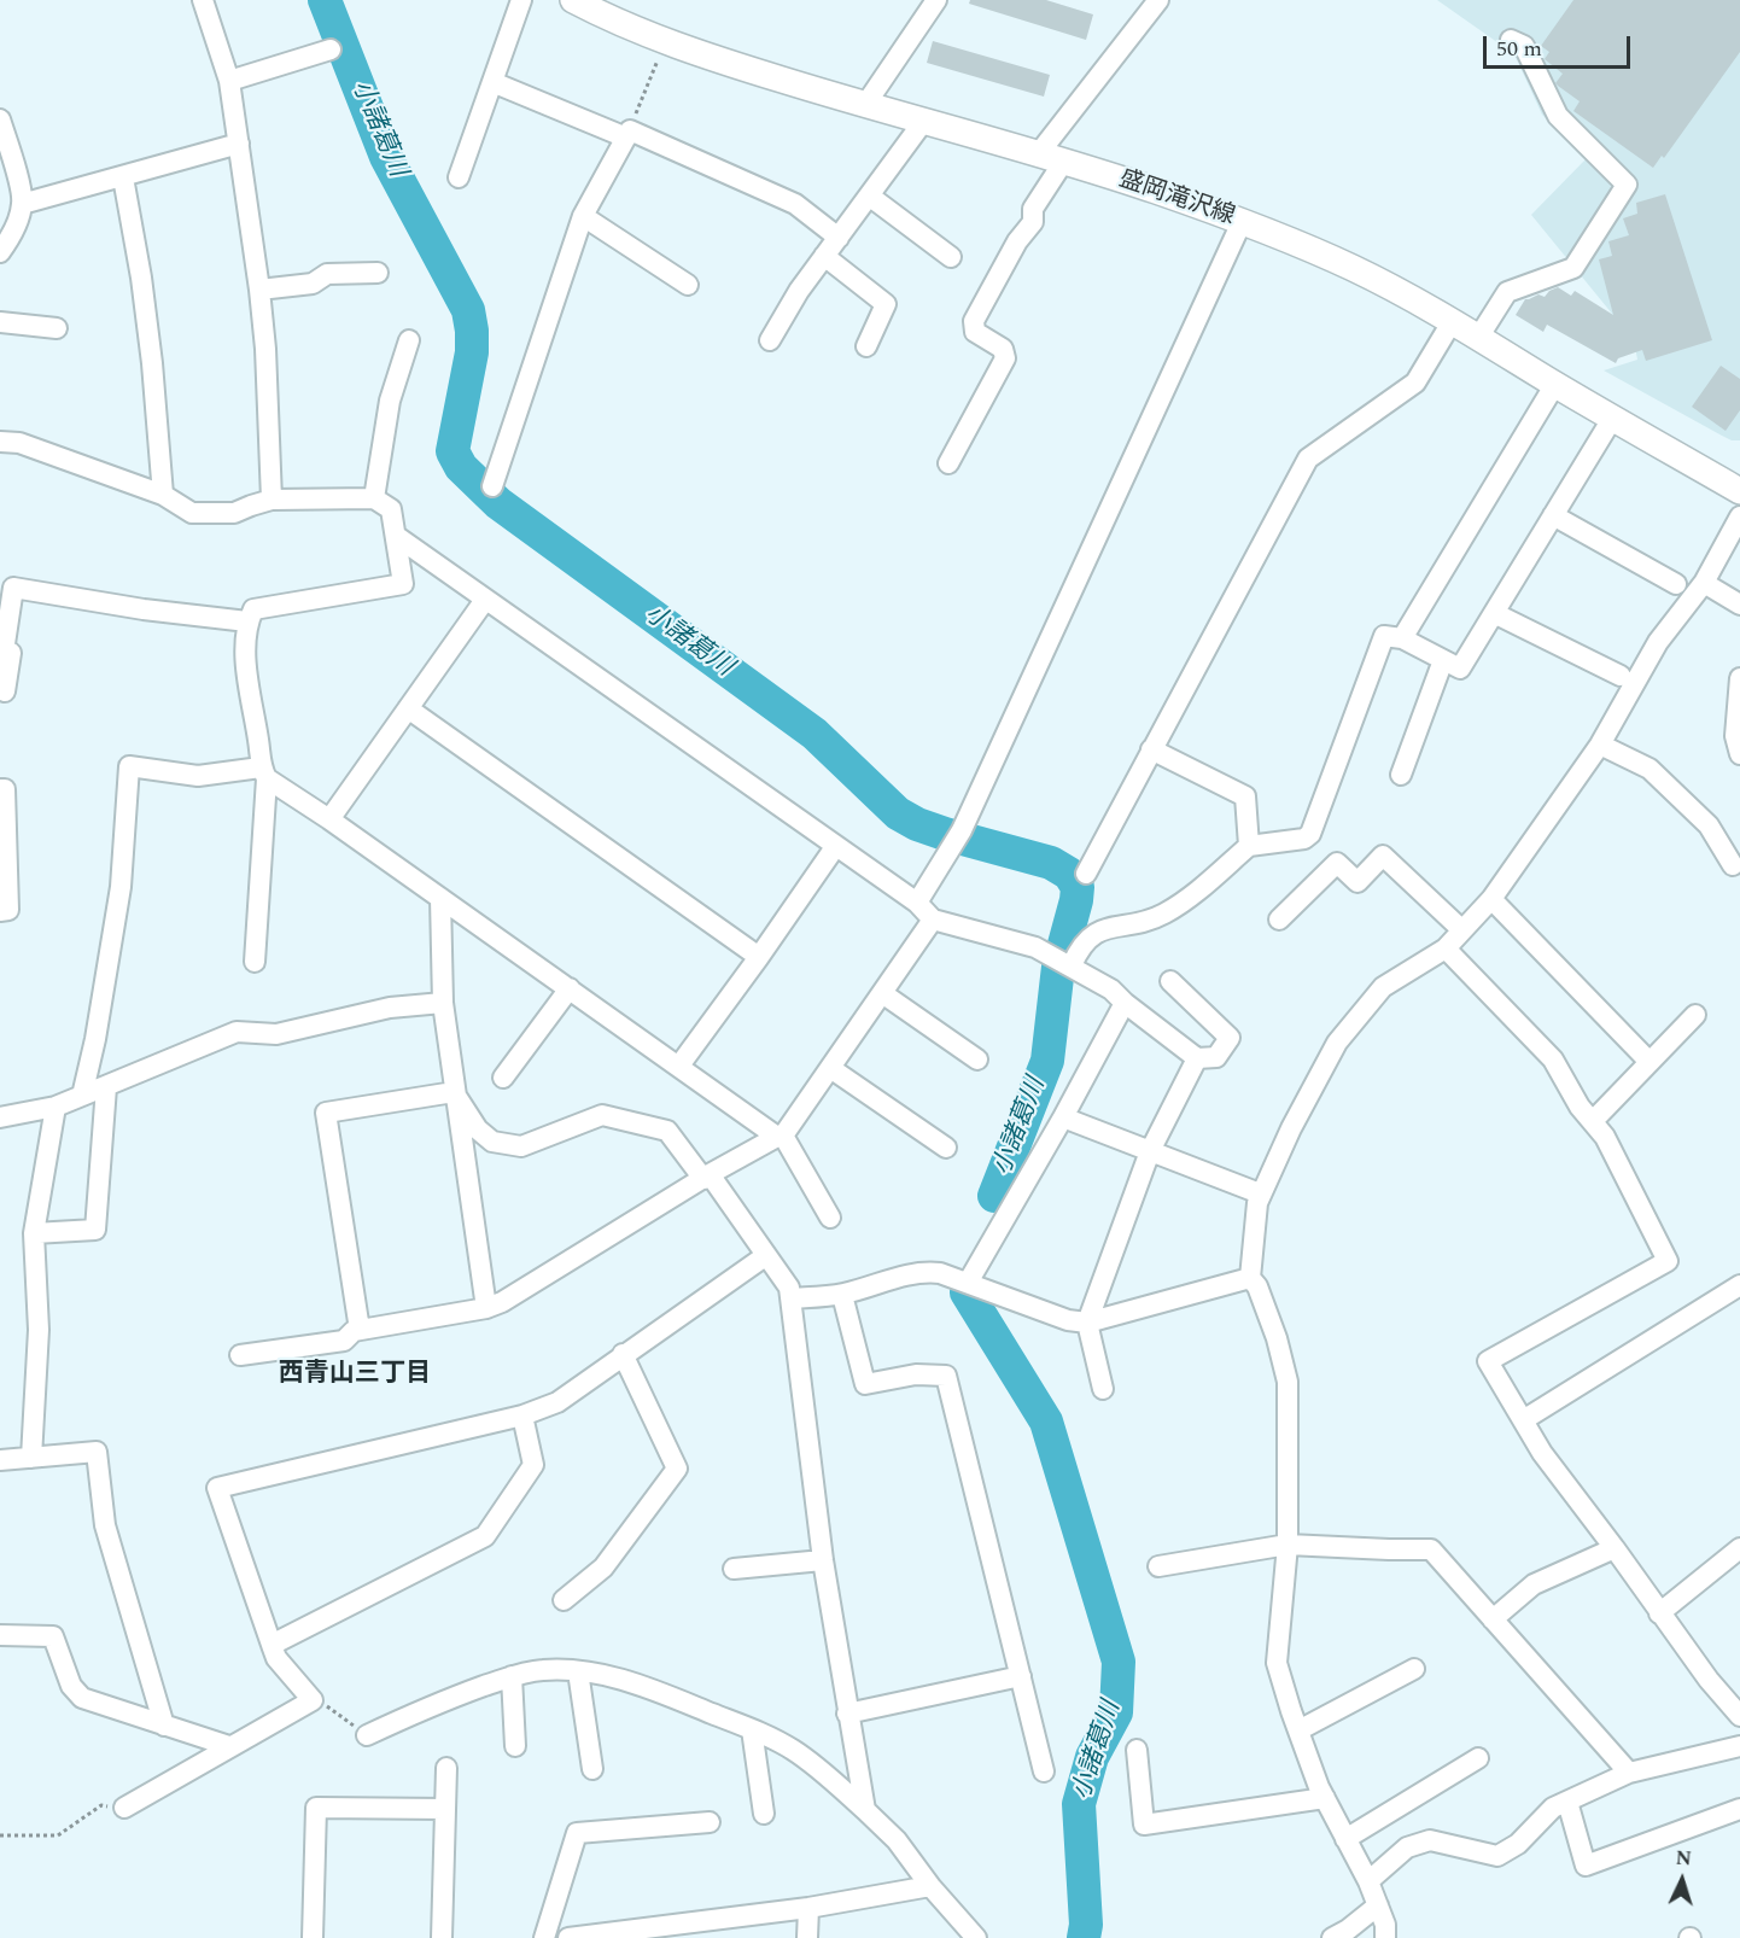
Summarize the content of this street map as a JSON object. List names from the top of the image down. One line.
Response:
{"streets":{"main road":["盛岡滝沢線"]},"districts":["西青山三丁目"],"water":["小諸葛川"],"scale_bar":"50 m","north":"top"}
